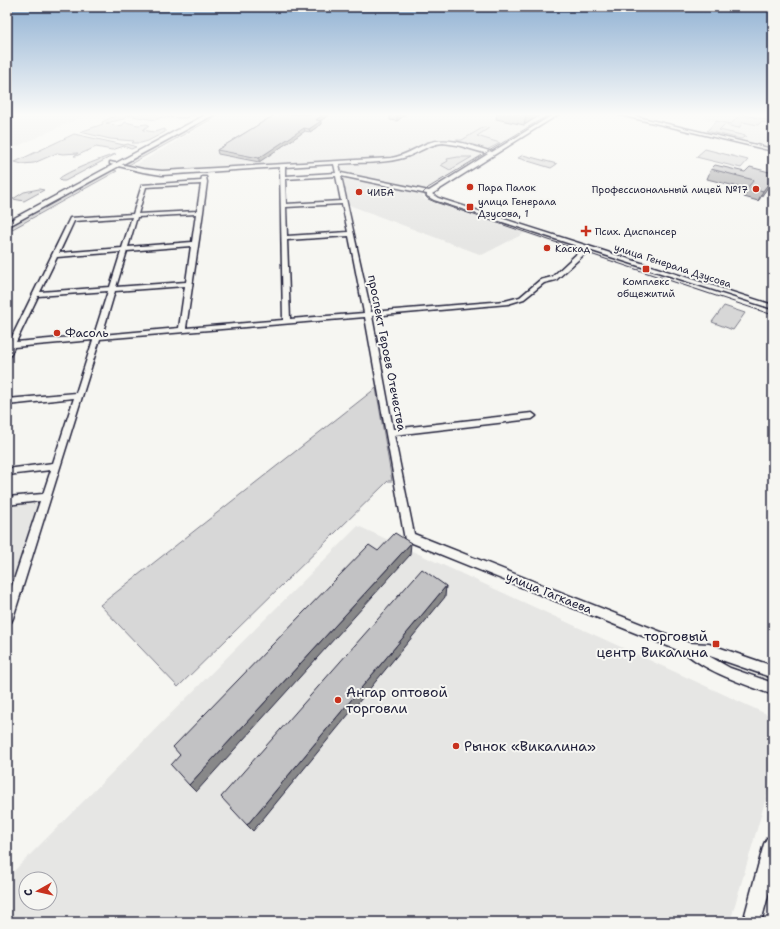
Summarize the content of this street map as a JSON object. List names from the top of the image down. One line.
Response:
{"streets":{"street":["улица Генерала Дзусова","проспект Героев Отечества","улица Гагкаева"]},"crossings":[["улица Генерала Дзусова","проспект Героев Отечества"],["проспект Героев Отечества","улица Гагкаева"]],"places":{"other":["Пара Палок","Профессиональный лицей №17","ЧИБА","Каскад","Фасоль","Ангар оптовой торговли","Рынок «Викалина»"],"transit":["улица Генерала Дзусова, 1","Комплекс общежитий","торговый центр Викалина"],"health":["Псих. Диспансер"]},"north":"left"}
